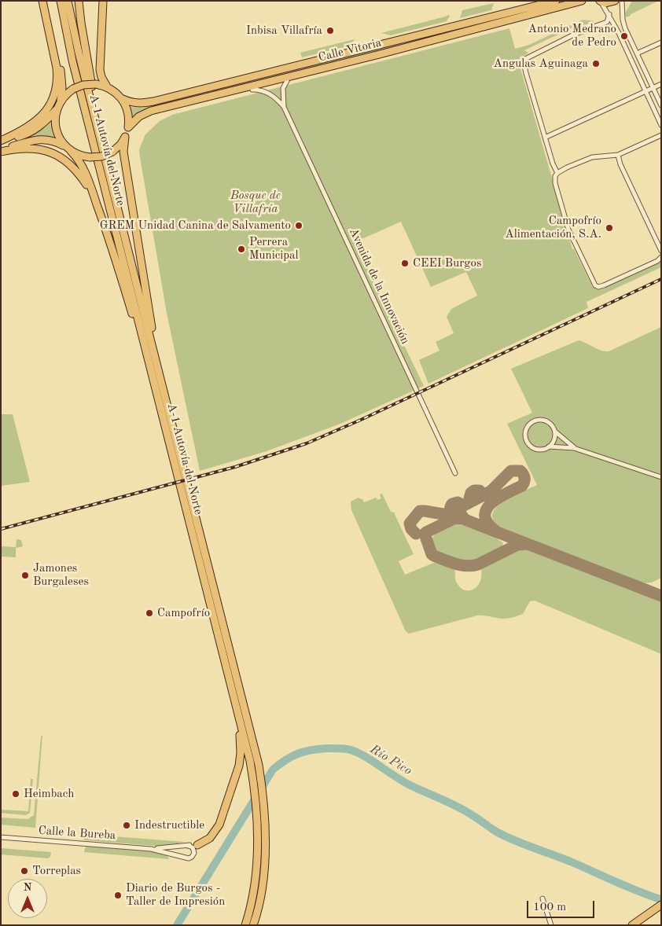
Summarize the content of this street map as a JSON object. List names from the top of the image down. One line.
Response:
{"streets":{"highway":["Calle Vitoria","A-1 Autovía del Norte"],"street":["Avenida de la Innovación","Calle la Bureba"]},"water":["Río Pico"],"parks":["Bosque de Villafría"],"places":["Inbisa Villafría","Antonio Medrano de Pedro","Angulas Aguinaga","GREM Unidad Canina de Salvamento","Campofrío Alimentación, S.A.","Perrera Municipal","CEEI Burgos","Jamones Burgaleses","Campofrío","Heimbach","Indestructible","Torreplas","Diario de Burgos - Taller de Impresión"],"scale_bar":"100 m","north":"top"}
